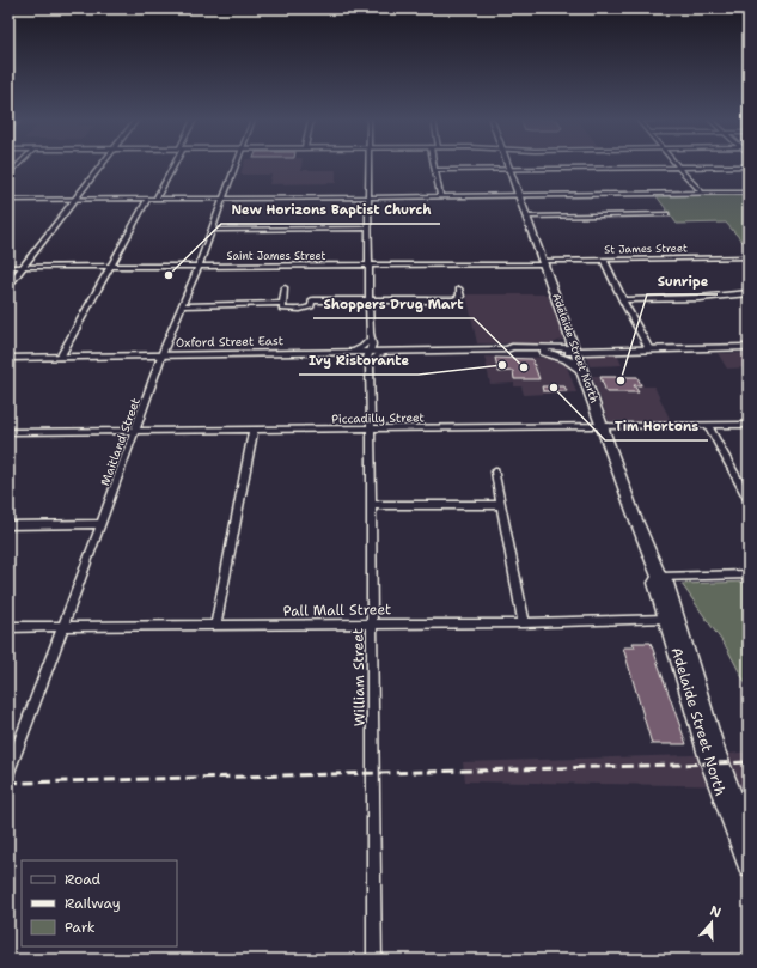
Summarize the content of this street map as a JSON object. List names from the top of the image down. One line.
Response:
{"streets":{"main road":["Oxford Street East","Adelaide Street North"],"street":["St James Street","Saint James Street","Piccadilly Street","Maitland Street","Pall Mall Street","William Street"]},"crossings":[["St James Street","Saint James Street"],["St James Street","Adelaide Street North"],["Saint James Street","Adelaide Street North"],["Saint James Street","Maitland Street"],["Saint James Street","William Street"],["Oxford Street East","Adelaide Street North"],["Oxford Street East","Maitland Street"],["Oxford Street East","William Street"],["Adelaide Street North","Piccadilly Street"],["Adelaide Street North","Pall Mall Street"],["Piccadilly Street","Maitland Street"],["Piccadilly Street","William Street"],["Maitland Street","Pall Mall Street"],["Pall Mall Street","William Street"]],"places":["New Horizons Baptist Church","Ivy Ristorante","Shoppers Drug Mart","Sunripe","Tim Hortons"],"legend":["Road","Railway","Park"],"north":"top"}
